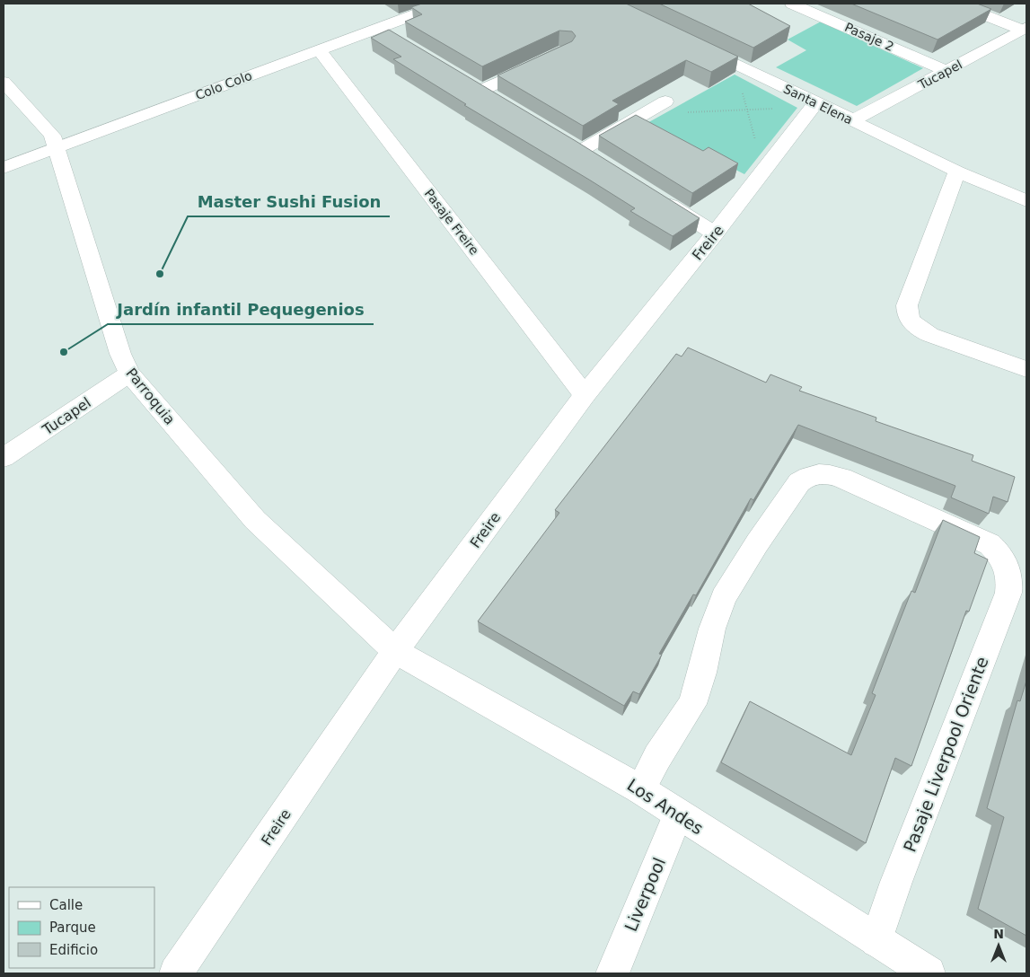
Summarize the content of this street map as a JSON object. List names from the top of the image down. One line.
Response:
{"streets":{"street":["Pasaje 2","Tucapel","Colo Colo","Santa Elena","Pasaje Freire","Freire","Parroquia","Pasaje Liverpool Oriente","Los Andes","Liverpool"]},"crossings":[["Pasaje 2","Tucapel"],["Tucapel","Santa Elena"],["Tucapel","Parroquia"],["Colo Colo","Pasaje Freire"],["Colo Colo","Parroquia"],["Santa Elena","Freire"],["Pasaje Freire","Freire"],["Freire","Parroquia"],["Freire","Los Andes"],["Parroquia","Los Andes"],["Pasaje Liverpool Oriente","Los Andes"],["Los Andes","Liverpool"]],"places":["Master Sushi Fusion","Jardín infantil Pequegenios"],"legend":["Calle","Parque","Edificio"],"north":"top"}
